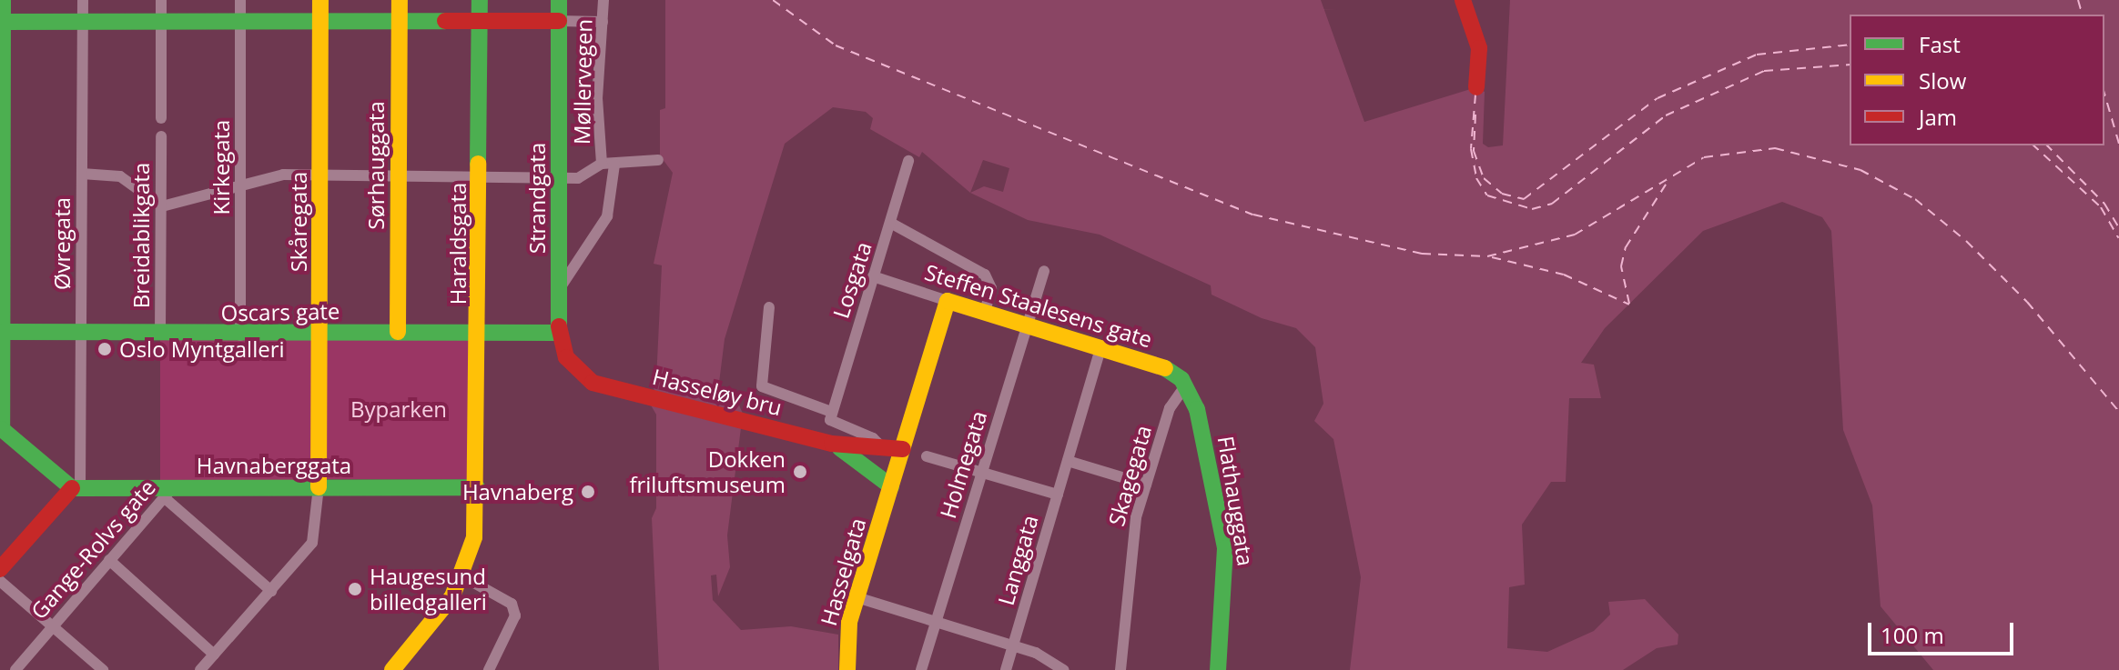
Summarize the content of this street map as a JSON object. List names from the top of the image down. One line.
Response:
{"streets":{"street":["Møllervegen","Sørhauggata","Kirkegata","Strandgata","Skåregata","Breidablikgata","Øvregata","Haraldsgata","Losgata","Steffen Staalesens gate","Oscars gate","Hasseløy bru","Holmegata","Havnaberggata","Skagegata","Flathauggata","Gange-Rolvs gate","Langgata","Hasselgata"]},"crossings":[["Møllervegen","Sørhauggata"],["Møllervegen","Kirkegata"],["Møllervegen","Strandgata"],["Møllervegen","Skåregata"],["Møllervegen","Breidablikgata"],["Møllervegen","Haraldsgata"],["Sørhauggata","Oscars gate"],["Kirkegata","Oscars gate"],["Strandgata","Oscars gate"],["Strandgata","Hasseløy bru"],["Skåregata","Oscars gate"],["Skåregata","Havnaberggata"],["Breidablikgata","Oscars gate"],["Øvregata","Oscars gate"],["Øvregata","Havnaberggata"],["Haraldsgata","Oscars gate"],["Haraldsgata","Havnaberggata"],["Losgata","Steffen Staalesens gate"],["Steffen Staalesens gate","Holmegata"],["Steffen Staalesens gate","Skagegata"],["Steffen Staalesens gate","Flathauggata"],["Steffen Staalesens gate","Langgata"],["Steffen Staalesens gate","Hasselgata"],["Havnaberggata","Gange-Rolvs gate"],["Skagegata","Flathauggata"]],"parks":["Byparken"],"places":["Oslo Myntgalleri","Dokken friluftsmuseum","Havnaberg","Haugesund billedgalleri"],"legend":["Fast","Slow","Jam"],"scale_bar":"100 m"}
